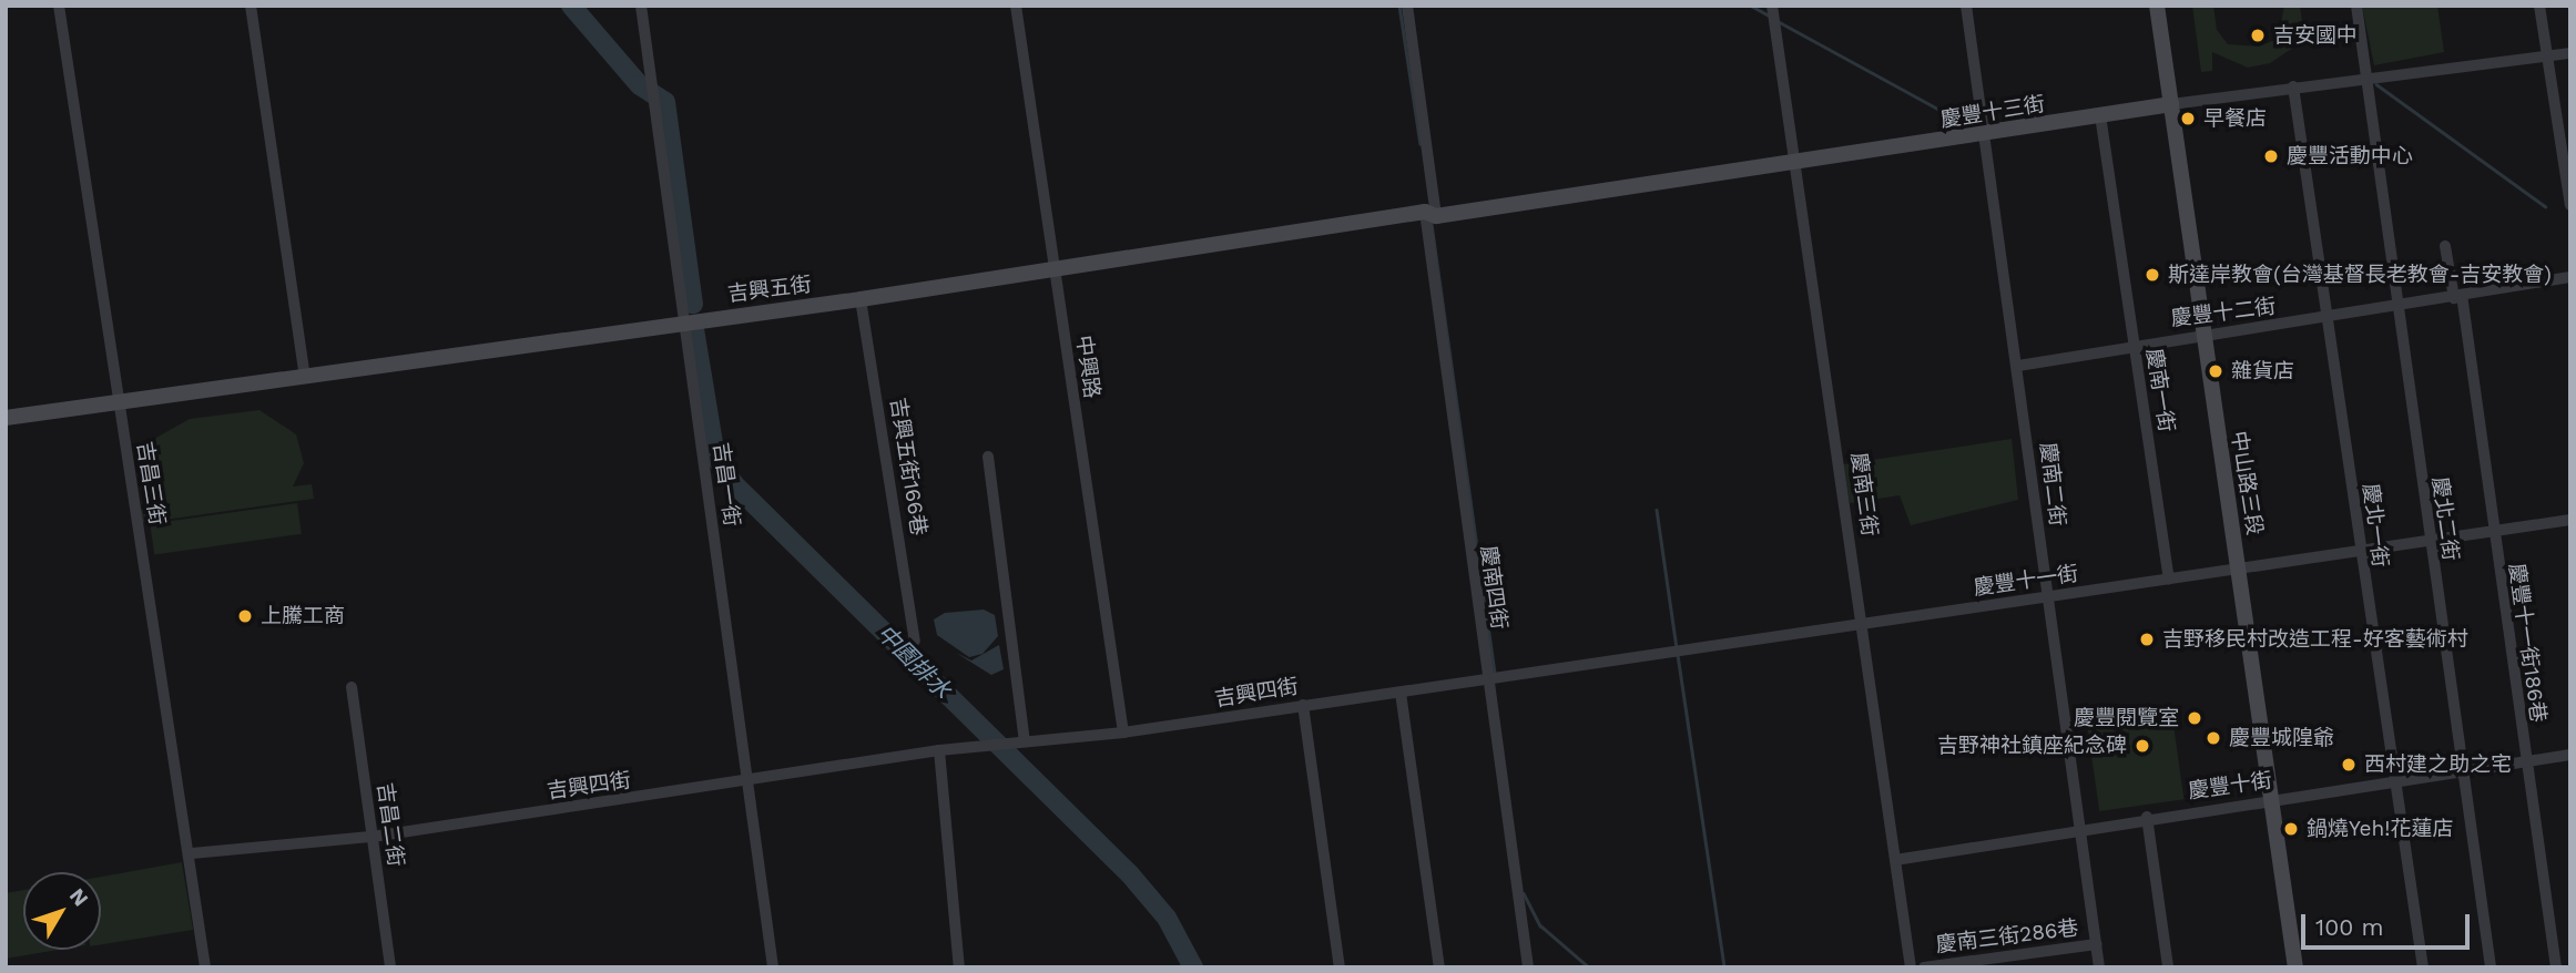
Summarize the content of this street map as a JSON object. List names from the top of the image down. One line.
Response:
{"streets":{"street":["慶豐十三街","吉興五街","慶豐十二街","中興路","慶南一街","吉興五街166巷","吉昌三街","中山路三段","吉昌一街","慶南二街","慶南三街","慶北二街","慶北一街","慶豐十一街","慶南四街","慶豐十一街186巷","吉興四街","慶豐十街","吉昌二街","慶南三街286巷"]},"crossings":[["慶豐十三街","吉興五街"],["慶豐十三街","慶南一街"],["慶豐十三街","中山路三段"],["慶豐十三街","慶南二街"],["慶豐十三街","慶南三街"],["慶豐十三街","慶北二街"],["慶豐十三街","慶北一街"],["慶豐十三街","慶南四街"],["吉興五街","中興路"],["吉興五街","吉興五街166巷"],["吉興五街","吉昌三街"],["吉興五街","吉昌一街"],["吉興五街","慶南四街"],["慶豐十二街","慶南一街"],["慶豐十二街","中山路三段"],["慶豐十二街","慶南二街"],["慶豐十二街","慶北二街"],["慶豐十二街","慶北一街"],["慶豐十二街","慶豐十一街186巷"],["中興路","吉興四街"],["慶南一街","慶豐十一街"],["吉昌三街","吉興四街"],["中山路三段","慶豐十一街"],["中山路三段","慶豐十街"],["吉昌一街","吉興四街"],["慶南二街","慶豐十一街"],["慶南二街","慶豐十街"],["慶南二街","慶南三街286巷"],["慶南三街","慶豐十一街"],["慶南三街","慶豐十街"],["慶北二街","慶豐十一街"],["慶北二街","慶豐十街"],["慶北一街","慶豐十一街"],["慶北一街","慶豐十街"],["慶豐十一街","慶南四街"],["慶豐十一街","慶豐十一街186巷"],["慶豐十一街","吉興四街"],["慶南四街","吉興四街"],["慶豐十一街186巷","慶豐十街"],["吉興四街","吉昌二街"]],"water":["中園排水"],"places":["吉安國中","早餐店","慶豐活動中心","斯達岸教會(台灣基督長老教會-吉安教會)","雜貨店","上騰工商","吉野移民村改造工程-好客藝術村","慶豐閱覽室","慶豐城隍爺","吉野神社鎮座紀念碑","西村建之助之宅","鍋燒Yeh!花蓮店"],"scale_bar":"100 m","north":"top right"}
